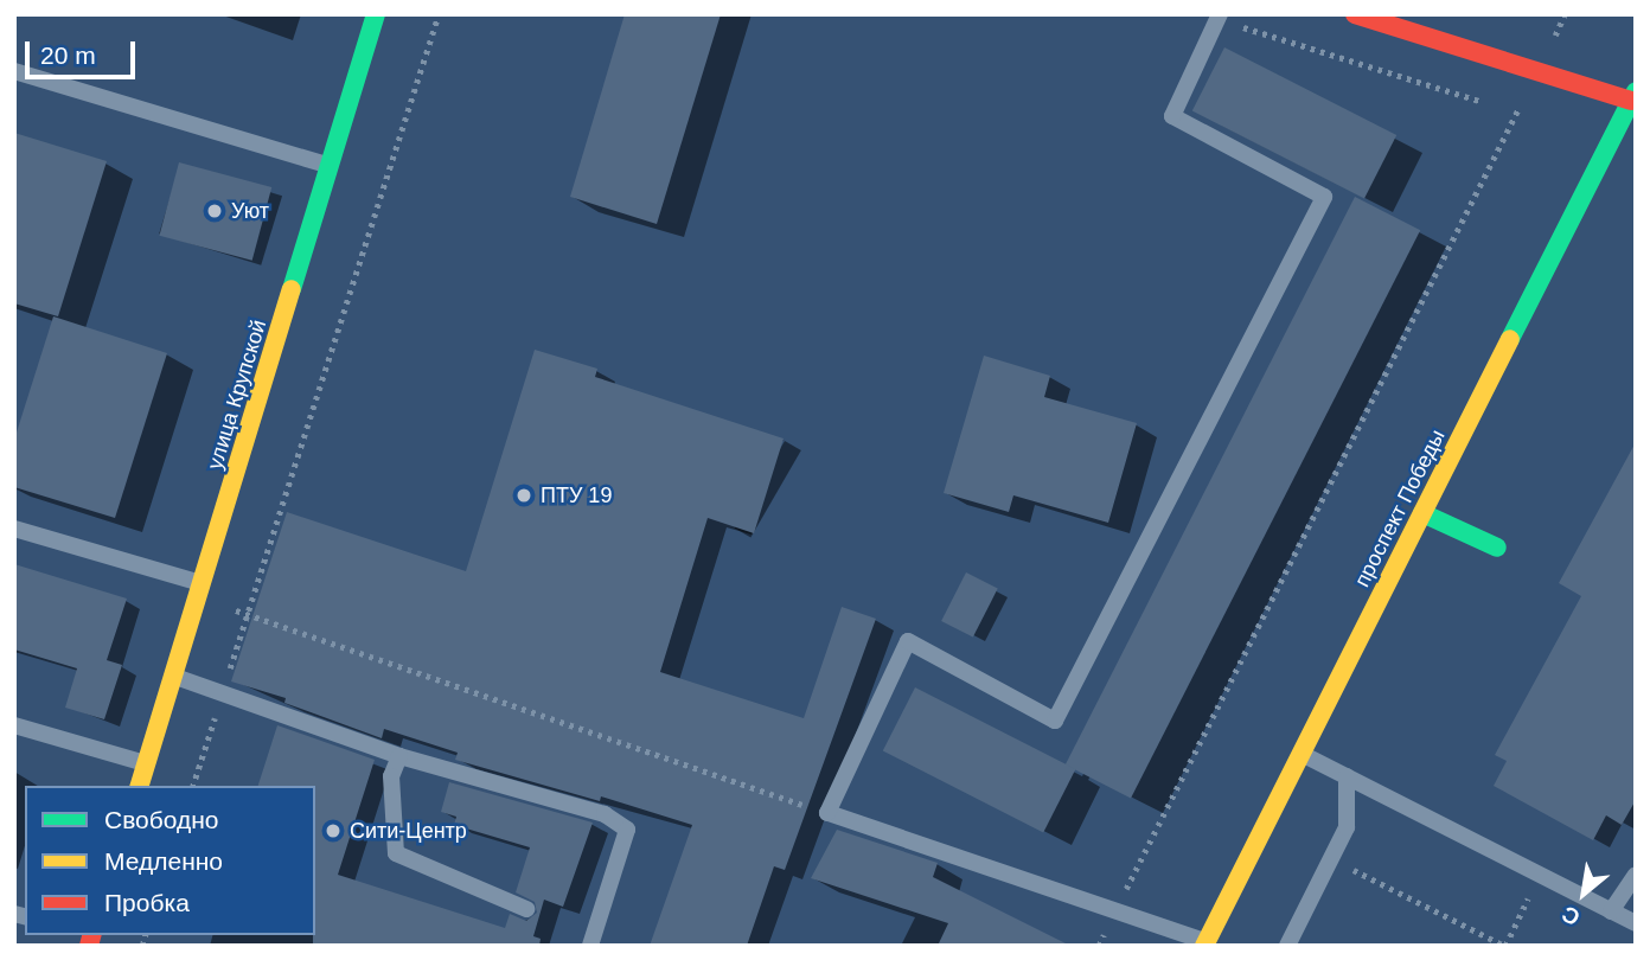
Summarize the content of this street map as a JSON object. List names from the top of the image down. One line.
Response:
{"streets":{"street":["улица Крупской","проспект Победы"]},"places":["Уют","ПТУ 19","Сити-Центр"],"legend":["Свободно","Медленно","Пробка"],"scale_bar":"20 m","north":"bottom left"}
